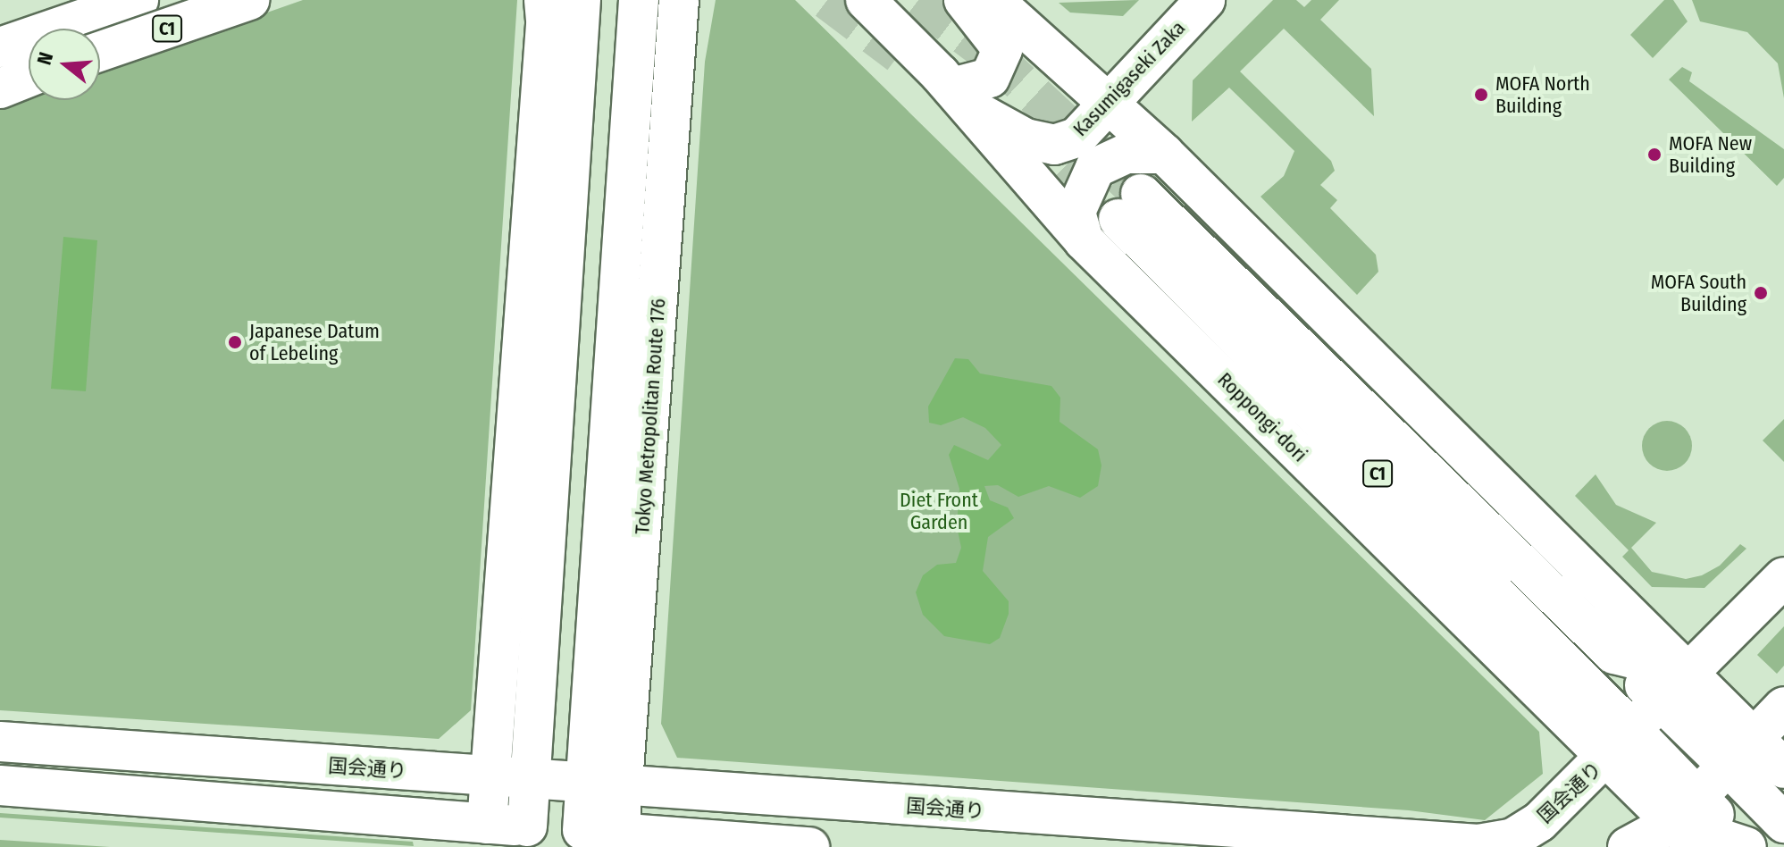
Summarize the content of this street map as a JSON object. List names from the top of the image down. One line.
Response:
{"streets":{"main road":["C1","Kasumigaseki Zaka","Tokyo Metropolitan Route 176","Roppongi-dori","国会通り"]},"crossings":[["C1","Roppongi-dori"],["C1","国会通り"],["Kasumigaseki Zaka","Roppongi-dori"],["Tokyo Metropolitan Route 176","国会通り"],["Roppongi-dori","国会通り"]],"parks":["Diet Front Garden"],"places":["MOFA North Building","MOFA New Building","MOFA South Building","Japanese Datum of Lebeling"],"north":"left"}
